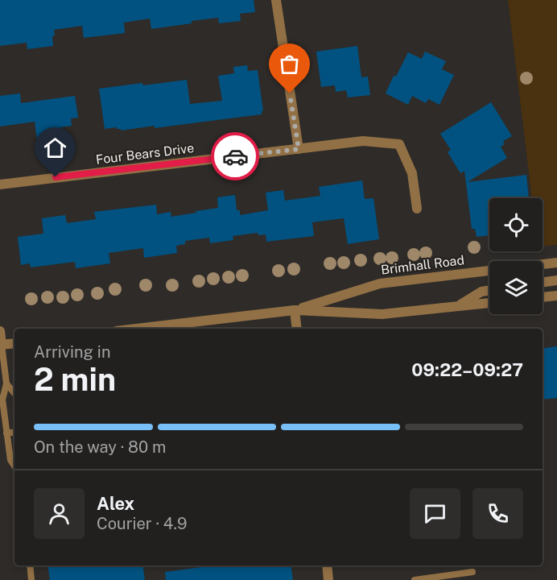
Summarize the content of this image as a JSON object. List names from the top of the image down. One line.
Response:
{"streets":{"street":["Four Bears Drive","Brimhall Road"]},"page":{"heading":["2 min","Arriving in","09:22–09:27"],"panel":["Alex","Courier · 4.9"],"bar":"On the way · 80 m"}}
